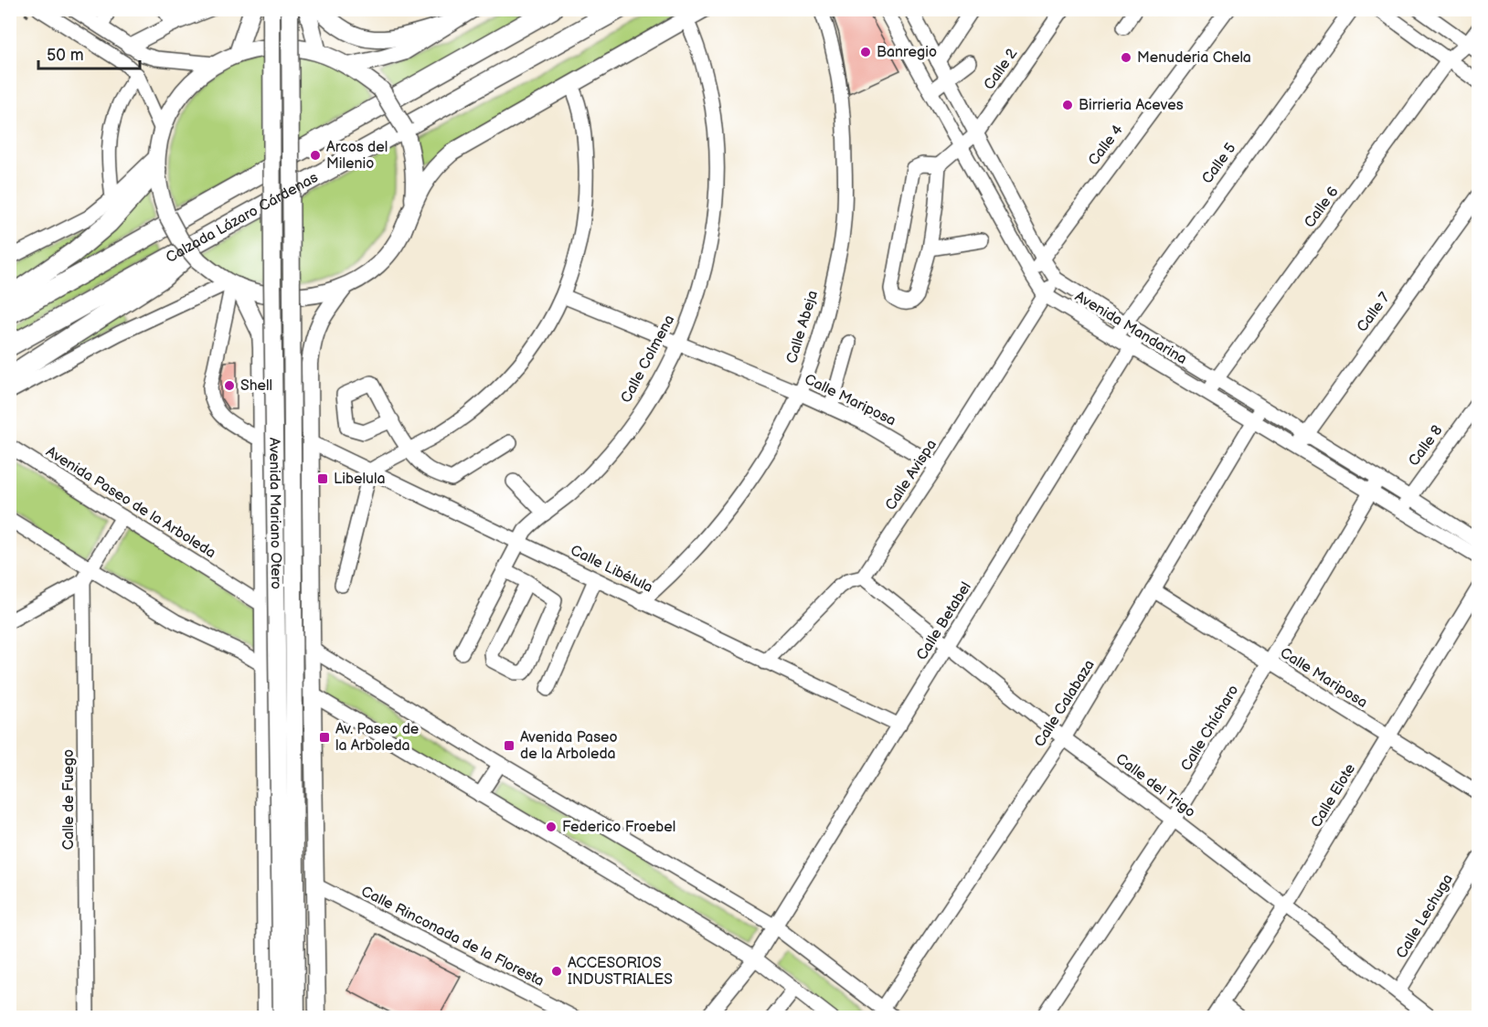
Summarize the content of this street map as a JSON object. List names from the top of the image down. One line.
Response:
{"streets":{"highway":["Calzada Lázaro Cárdenas"],"main road":["Avenida Mariano Otero"],"street":["Calle 2","Calle 4","Calle 5","Calle 6","Calle 7","Calle Abeja","Avenida Mandarina","Calle Colmena","Calle Mariposa","Calle 8","Calle Avispa","Avenida Paseo de la Arboleda","Calle Libélula","Calle Betabel","Calle Calabaza","Calle Chícharo","Calle del Trigo","Calle Elote","Calle de Fuego","Calle Lechuga","Calle Rinconada de la Floresta"]},"crossings":[["Calle 2","Avenida Mandarina"],["Calle 4","Avenida Mandarina"],["Calle 5","Avenida Mandarina"],["Calle 6","Avenida Mandarina"],["Calle 7","Avenida Mandarina"],["Calle Abeja","Calle Mariposa"],["Calle Abeja","Calle Libélula"],["Avenida Mandarina","Calle 8"],["Avenida Mandarina","Calle Avispa"],["Avenida Mandarina","Calle Betabel"],["Avenida Mandarina","Calle Calabaza"],["Avenida Mandarina","Calle Chícharo"],["Calle Colmena","Calle Mariposa"],["Calle Colmena","Calle Libélula"],["Calle Mariposa","Calle Avispa"],["Calle Mariposa","Calle Calabaza"],["Calle Mariposa","Calle Chícharo"],["Calle Mariposa","Calle Elote"],["Calle Avispa","Calle del Trigo"],["Avenida Paseo de la Arboleda","Avenida Mariano Otero"],["Avenida Paseo de la Arboleda","Calle Betabel"],["Avenida Paseo de la Arboleda","Calle Calabaza"],["Calle Libélula","Calle Betabel"],["Calle Betabel","Calle del Trigo"],["Calle Calabaza","Calle del Trigo"],["Calle Chícharo","Calle del Trigo"],["Calle del Trigo","Calle Elote"],["Calle del Trigo","Calle Lechuga"]],"places":{"other":["Banregio","Menuderia Chela","Birrieria Aceves","Arcos del Milenio","Shell","Federico Froebel","ACCESORIOS INDUSTRIALES"],"transit":["Libelula","Av. Paseo de la Arboleda","Avenida Paseo de la Arboleda"]},"scale_bar":"50 m"}
